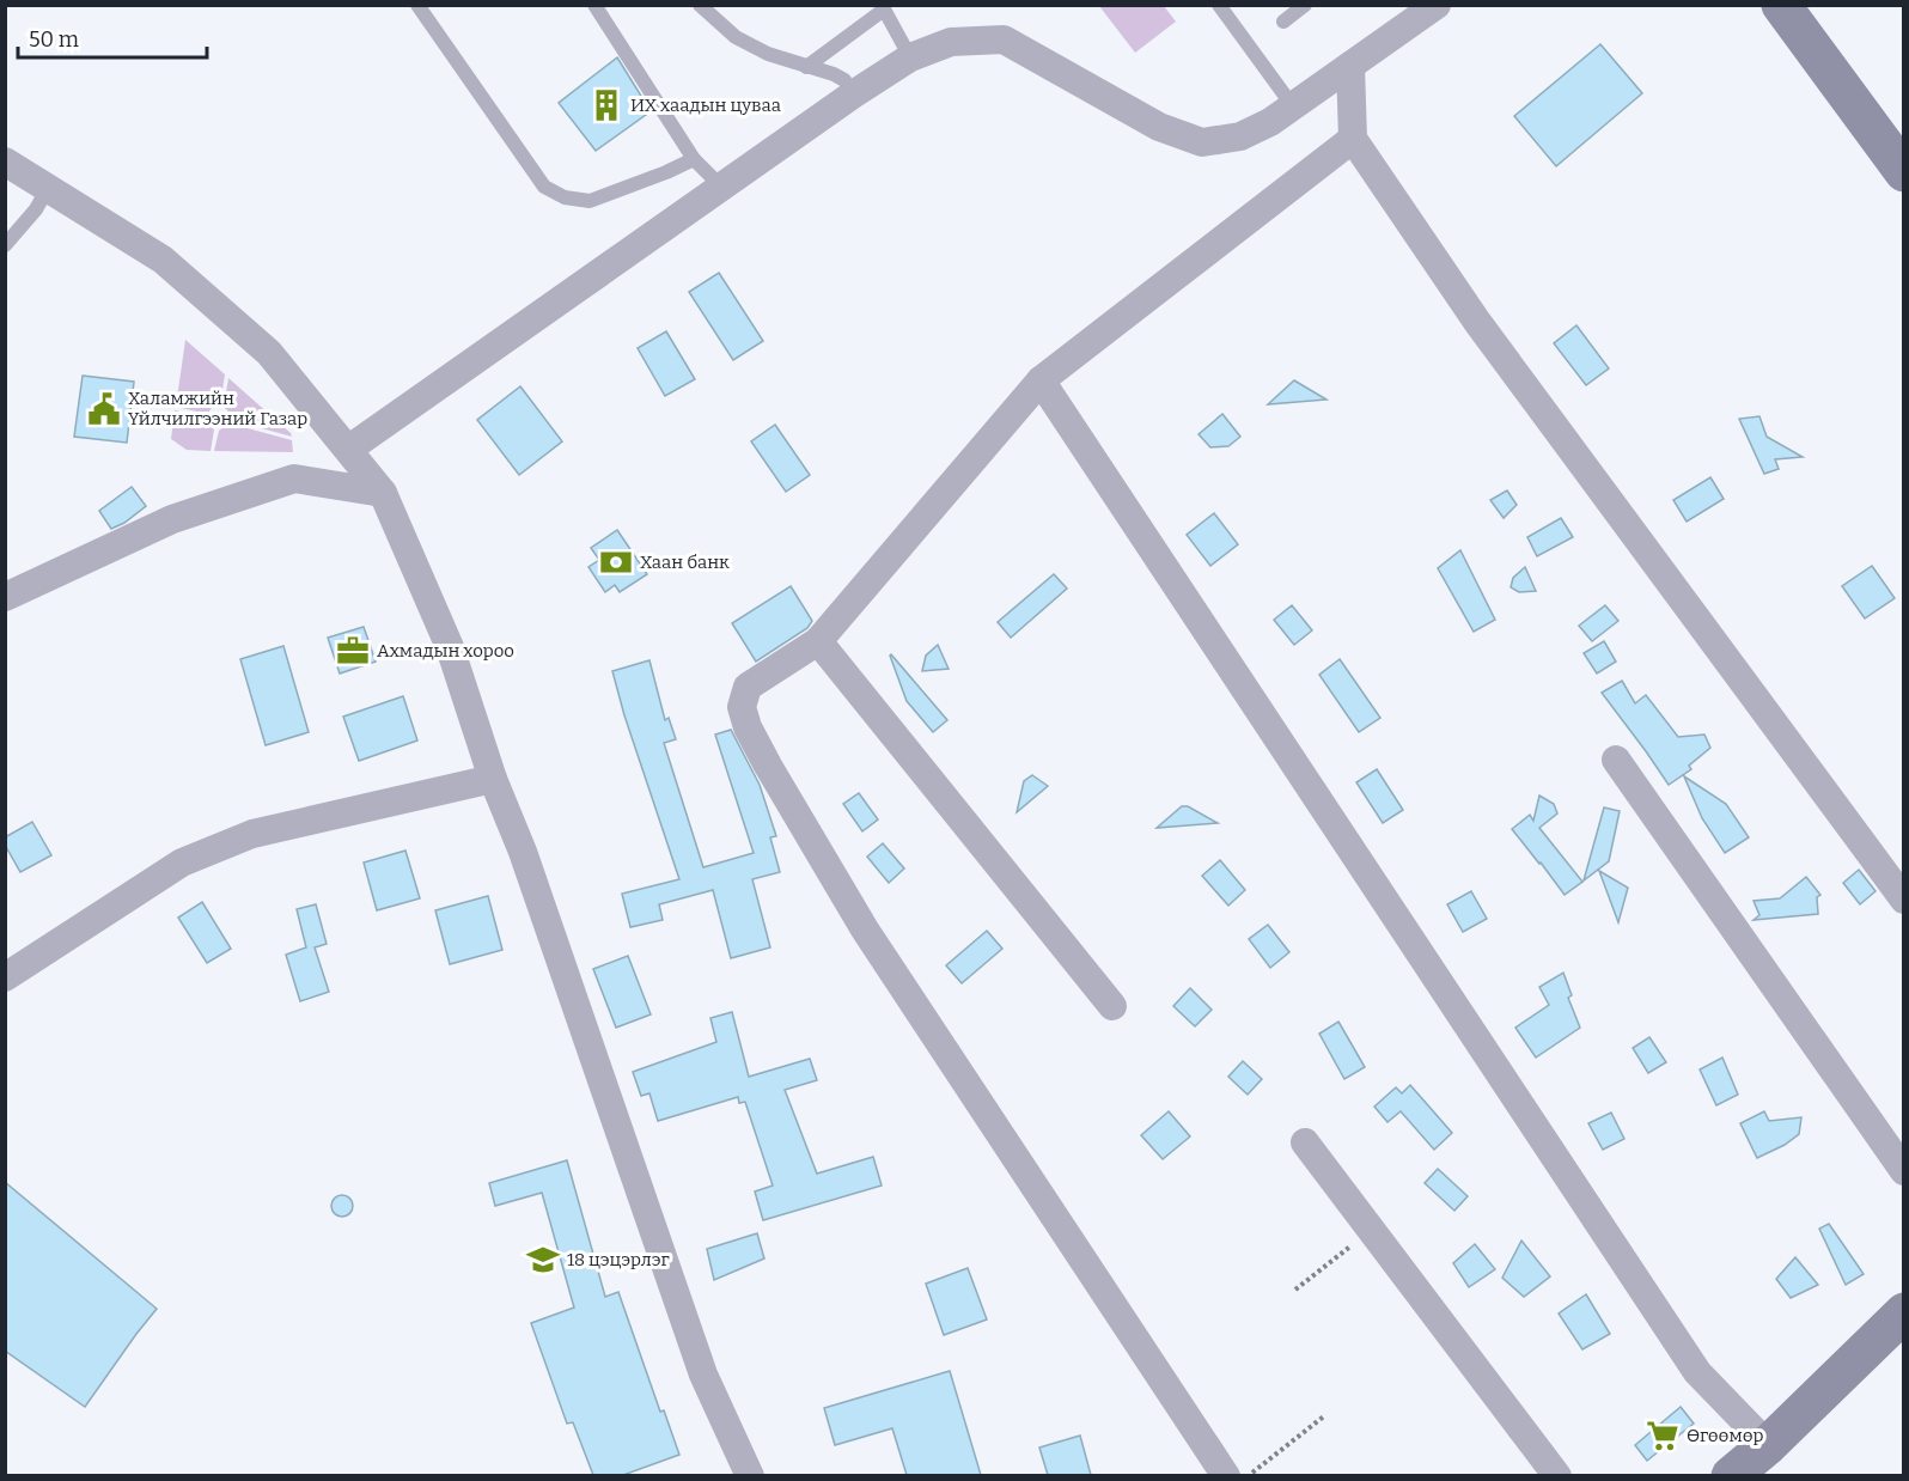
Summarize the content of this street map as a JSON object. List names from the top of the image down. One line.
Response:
{"places":{"building":["ИХ хаадын цуваа"],"public building":["Халамжийн Үйлчилгээний Газар"],"bank":["Хаан банк"],"office":["Ахмадын хороо"],"school or university":["18 цэцэрлэг"],"supermarket":["Өгөөмөр"]},"scale_bar":"50 m"}
